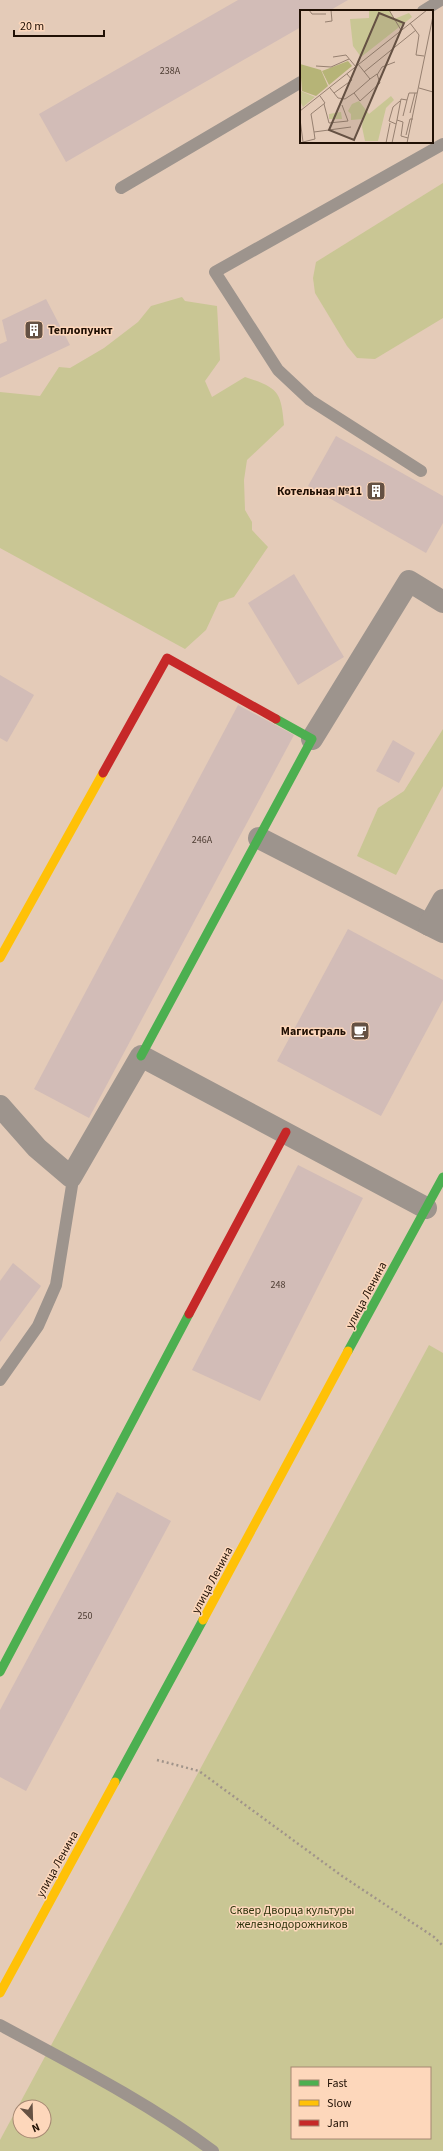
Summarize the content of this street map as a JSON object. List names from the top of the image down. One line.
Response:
{"streets":{"street":["улица Ленина"]},"parks":["Сквер Дворца культуры железнодорожников"],"places":{"building":["Теплопункт","Котельная №11"],"cafe":["Магистраль"]},"house_numbers":["238А","246А","248","250"],"legend":["Fast","Slow","Jam"],"scale_bar":"20 m","north":"bottom right"}
